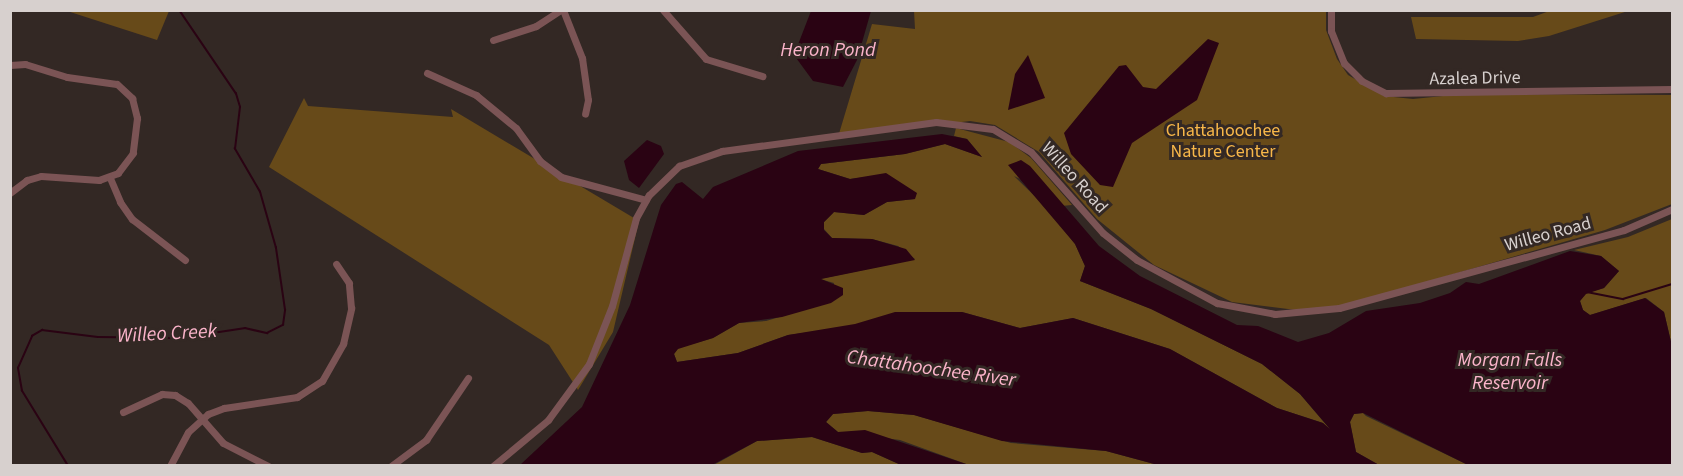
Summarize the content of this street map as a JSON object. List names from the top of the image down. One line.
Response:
{"streets":{"street":["Azalea Drive","Willeo Road"]},"water":["Heron Pond","Willeo Creek","Morgan Falls Reservoir","Chattahoochee River"],"parks":["Chattahoochee Nature Center"]}
